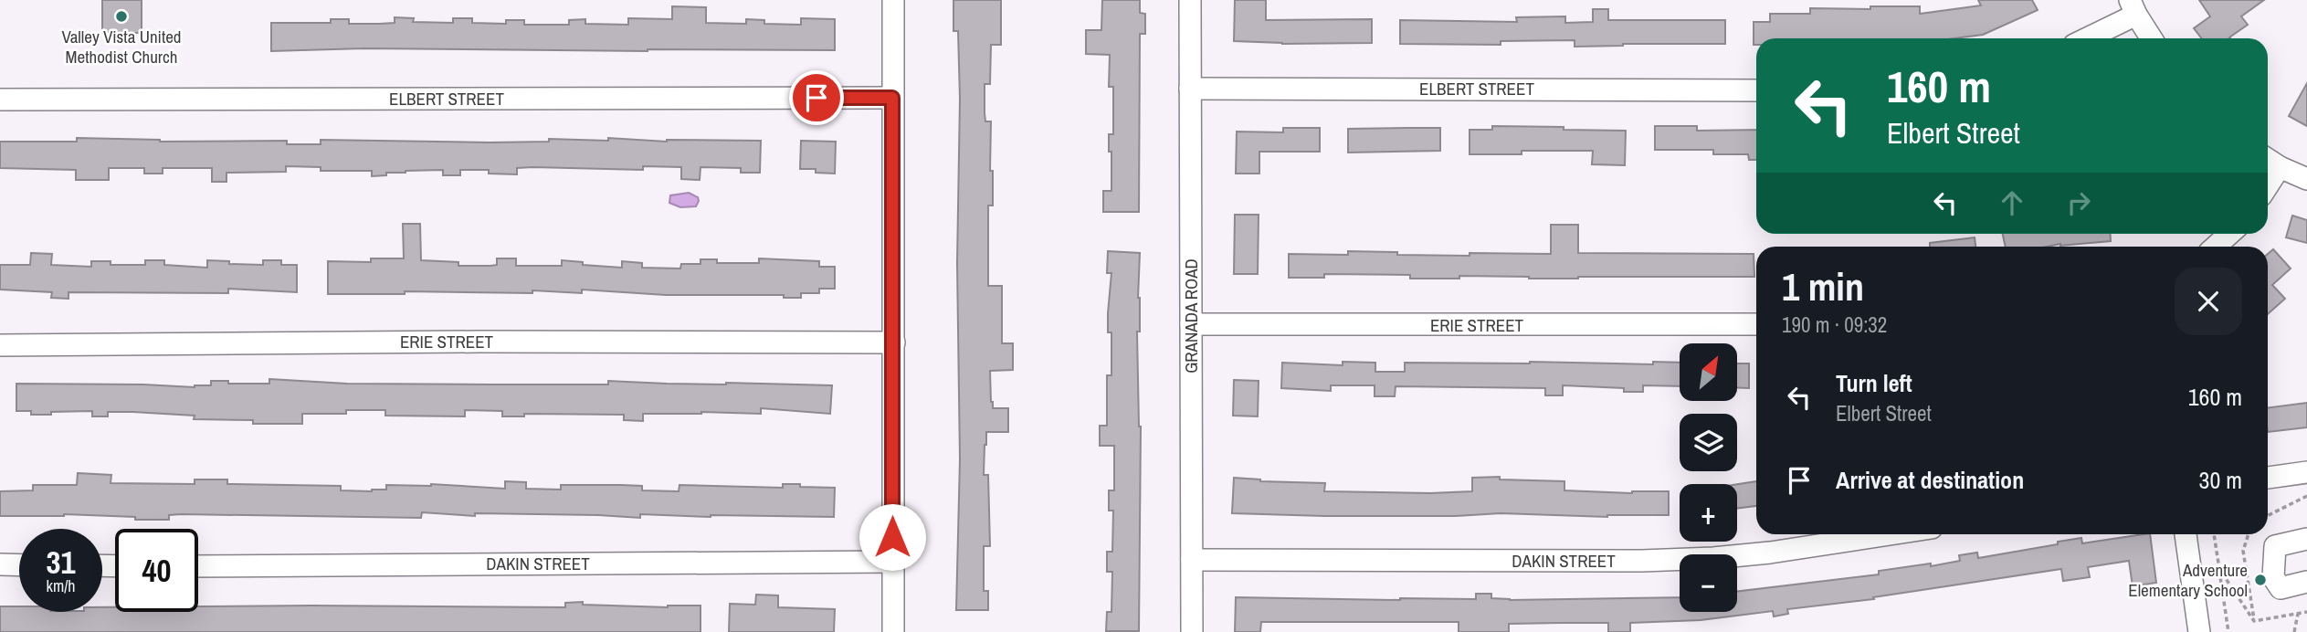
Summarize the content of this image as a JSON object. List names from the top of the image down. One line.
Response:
{"streets":{"street":["ELBERT STREET","GRANADA ROAD","ERIE STREET","DAKIN STREET"]},"crossings":[["ELBERT STREET","GRANADA ROAD"],["GRANADA ROAD","ERIE STREET"],["GRANADA ROAD","DAKIN STREET"]],"places":["Valley Vista United Methodist Church","Adventure Elementary School"],"north":"top right","page":{"turn":["160 m","Elbert Street"],"heading":["1 min","190 m · 09:32"],"map_buttons":["+","−"],"list":[{"name":"Turn left","note":"Elbert Street","value":"160 m"},{"name":"Arrive at destination","value":"30 m"}],"speed":"31 km/h","limit":"40"}}
